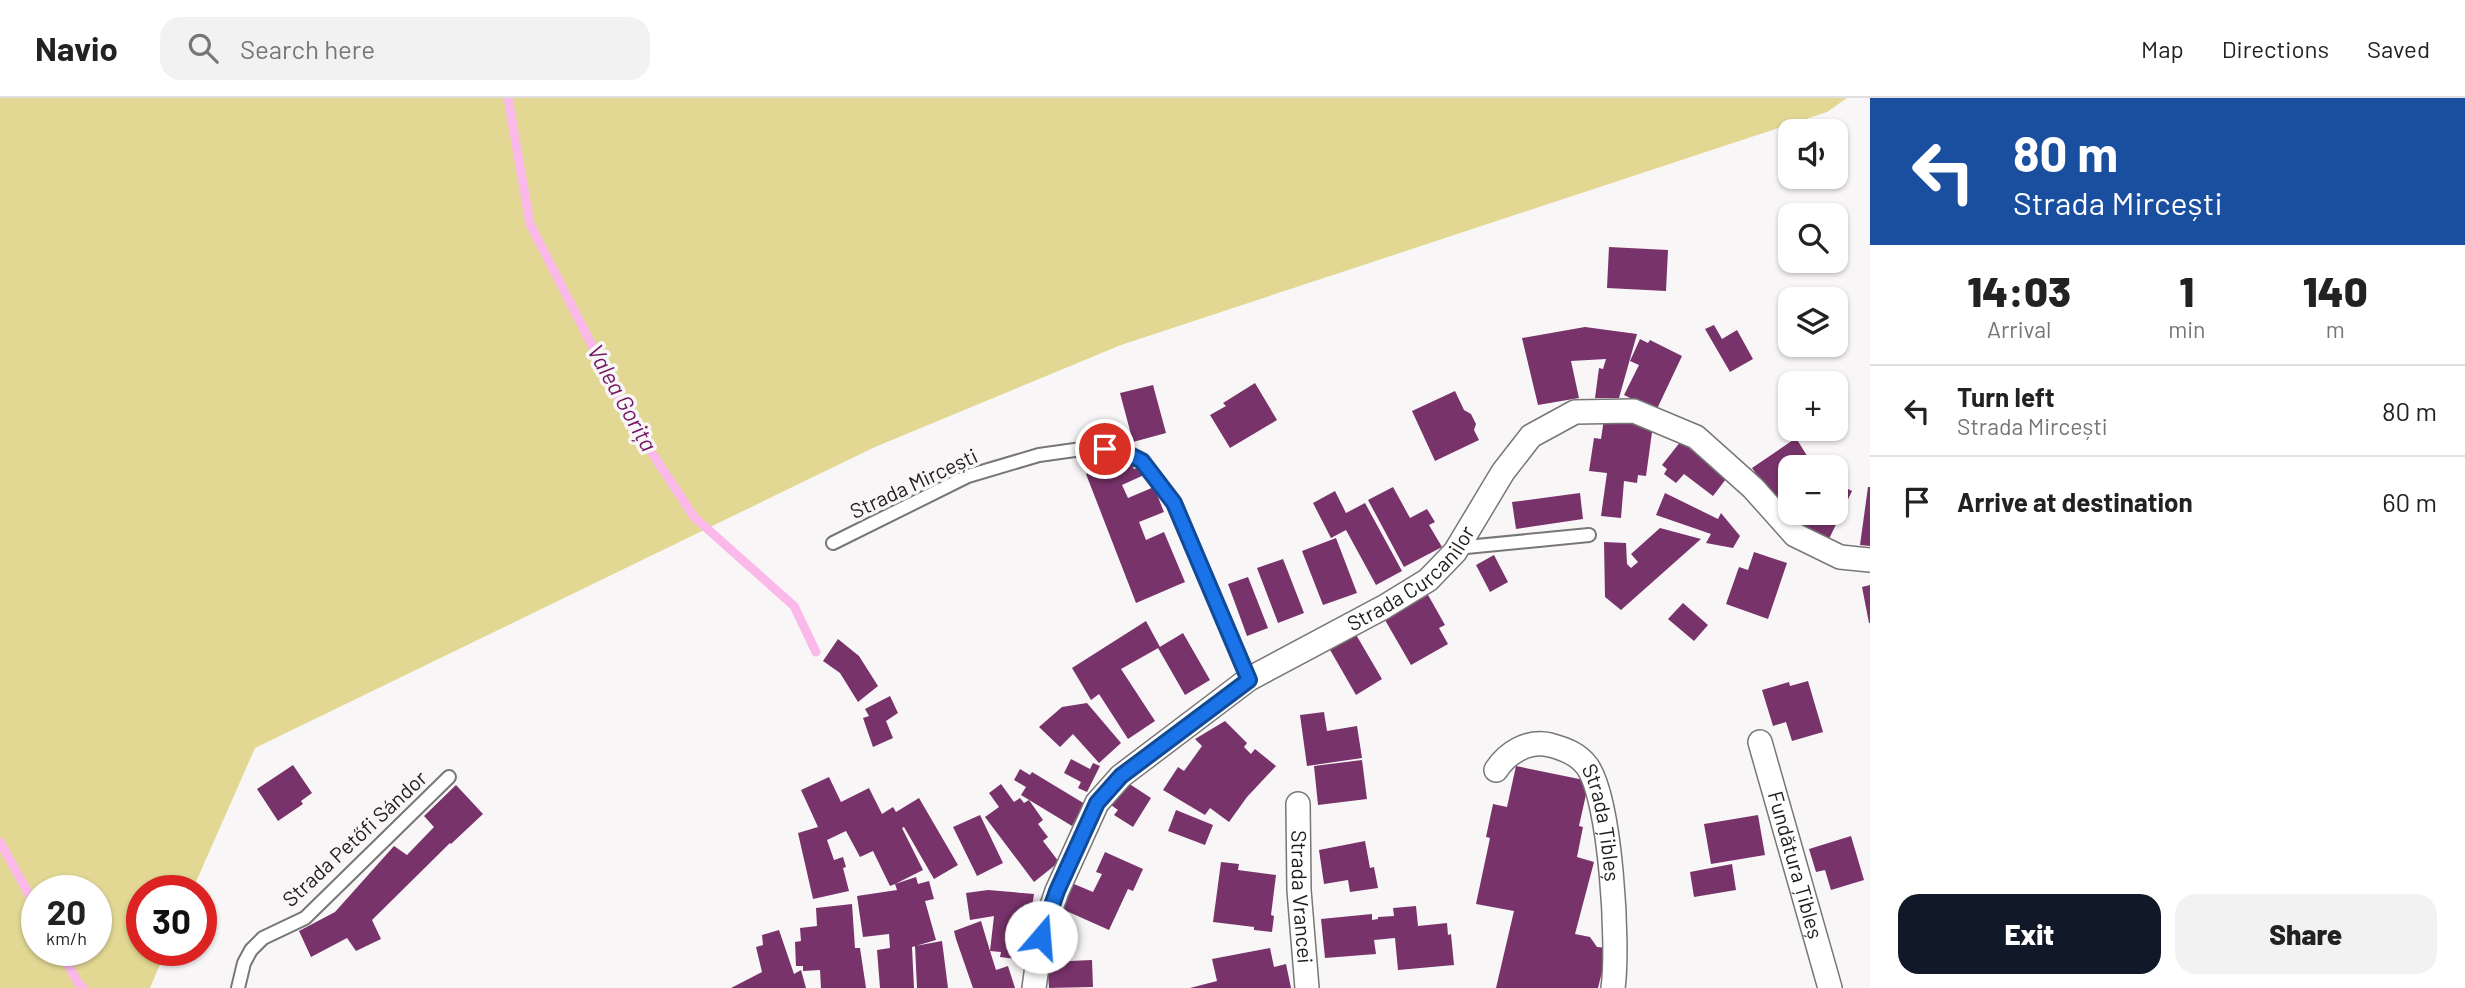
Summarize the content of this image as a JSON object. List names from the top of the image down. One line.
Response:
{"streets":{"street":["Strada Curcanilor","Strada Țibleș","Fundătura Țibleș","Strada Vrancei"],"lane":["Strada Mircești","Strada Petőfi Sándor"]},"crossings":[["Strada Mircești","Strada Curcanilor"]],"water":["Valea Gorița"],"page":{"header":"Navio","search":"Search here","nav":["Map","Directions","Saved"],"turn":["80 m","Strada Mircești"],"map_buttons":["+","−"],"eta":["14:03","Arrival","1","min","140","m"],"list":[{"name":"Turn left","note":"Strada Mircești","value":"80 m"},{"name":"Arrive at destination","value":"60 m"}],"speed":"20 km/h","limit":"30","buttons":["Exit","Share"]}}
